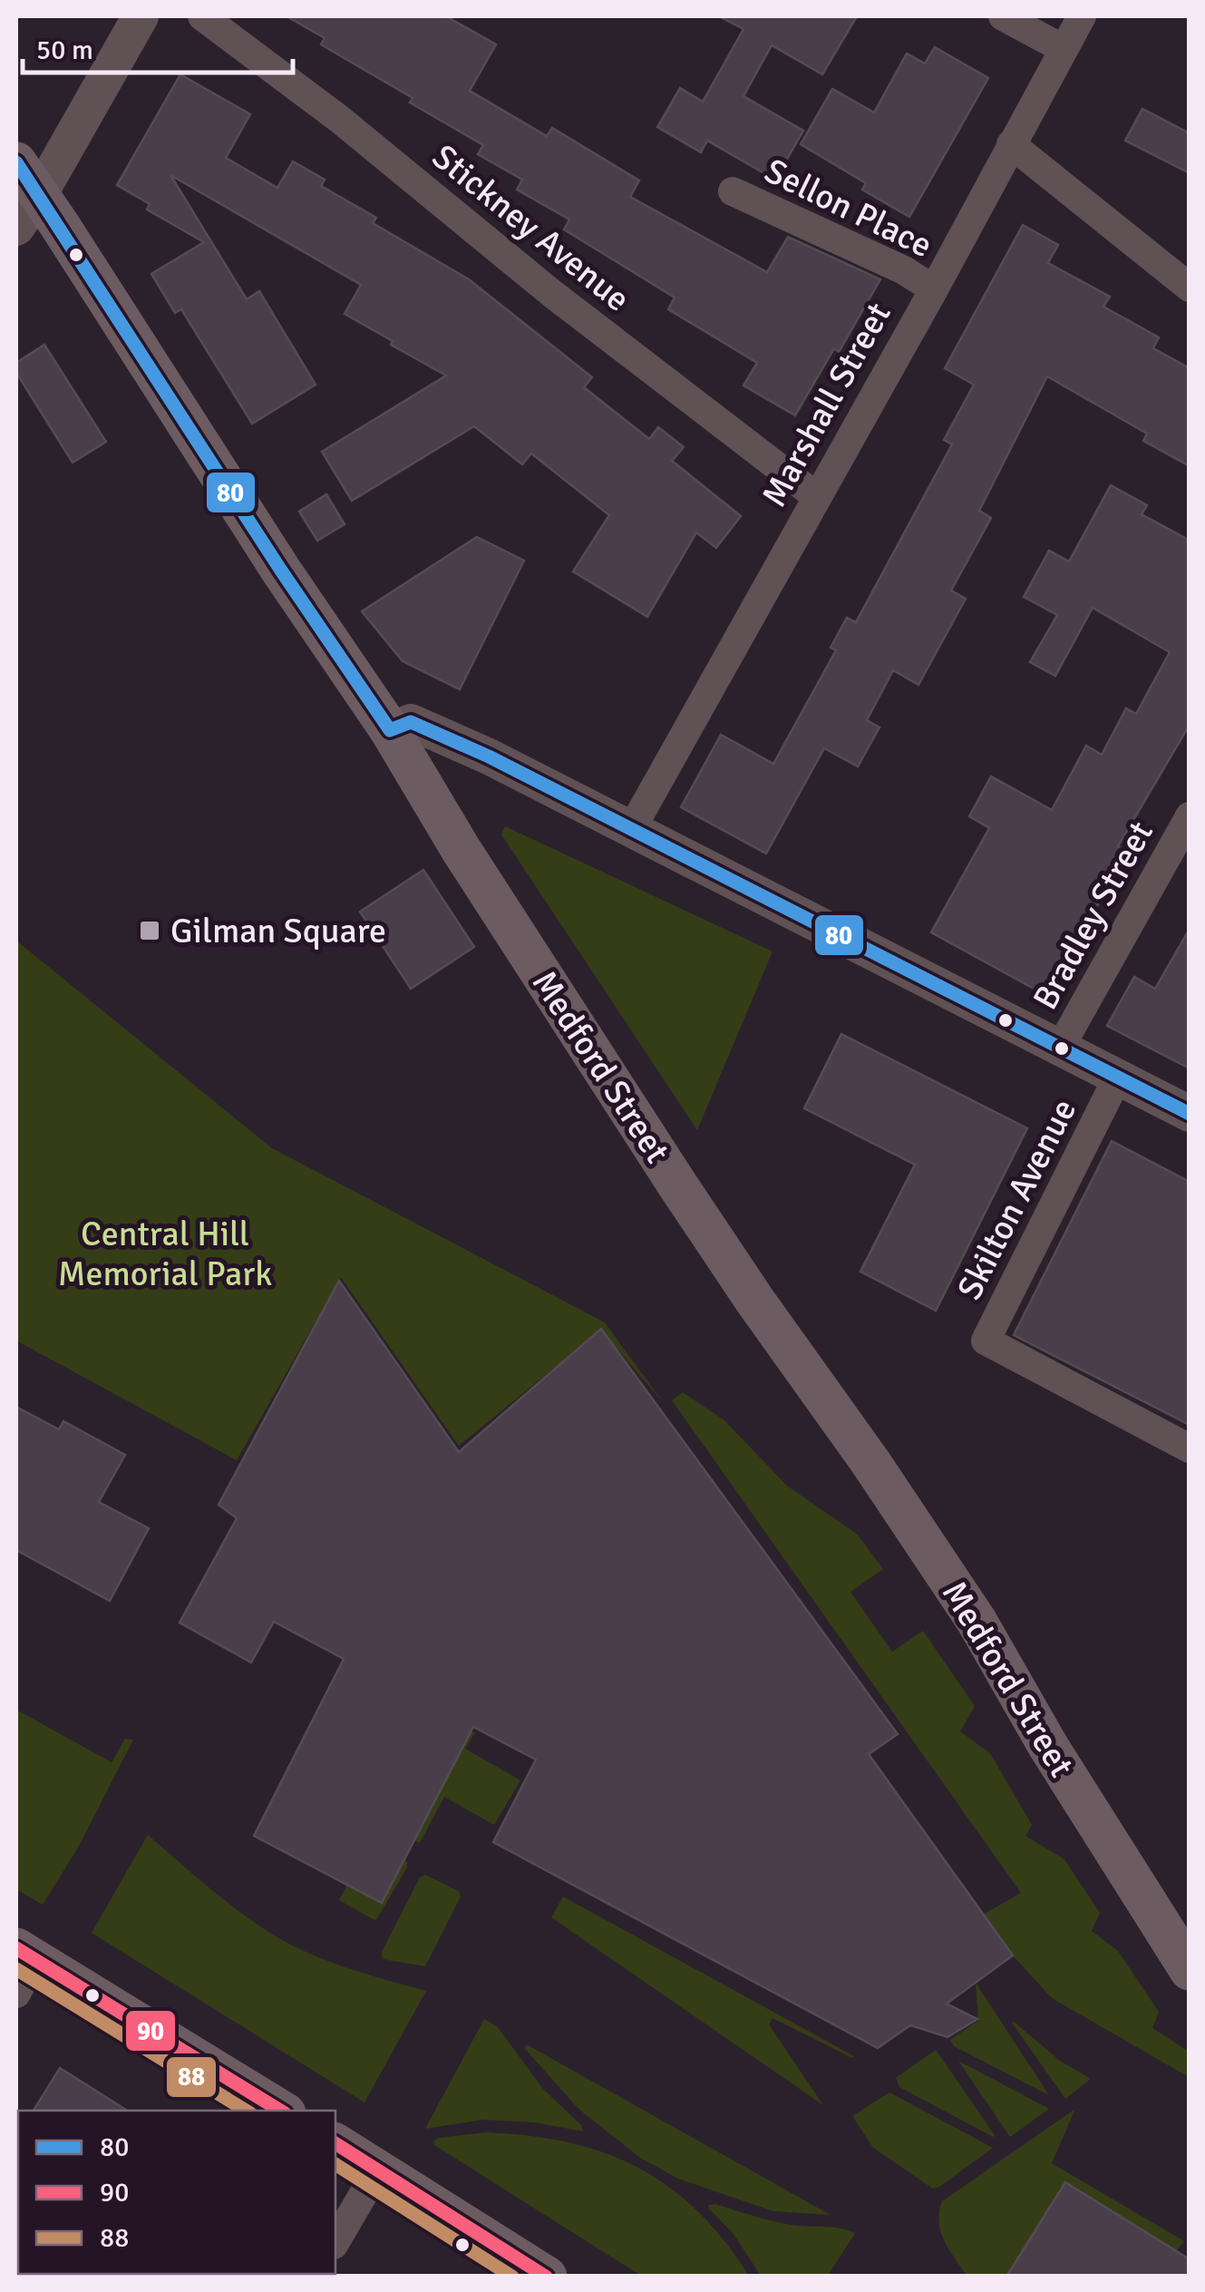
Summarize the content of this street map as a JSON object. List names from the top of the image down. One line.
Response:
{"streets":{"main road":["Medford Street"],"street":["Sellon Place","Stickney Avenue","Marshall Street","Bradley Street","Skilton Avenue"]},"crossings":[["Sellon Place","Marshall Street"],["Stickney Avenue","Marshall Street"]],"parks":["Central Hill Memorial Park"],"places":{"transit":["Gilman Square"]},"lines":["transit line 80","transit line 90","transit line 88"],"legend":["80","90","88"],"scale_bar":"50 m"}
